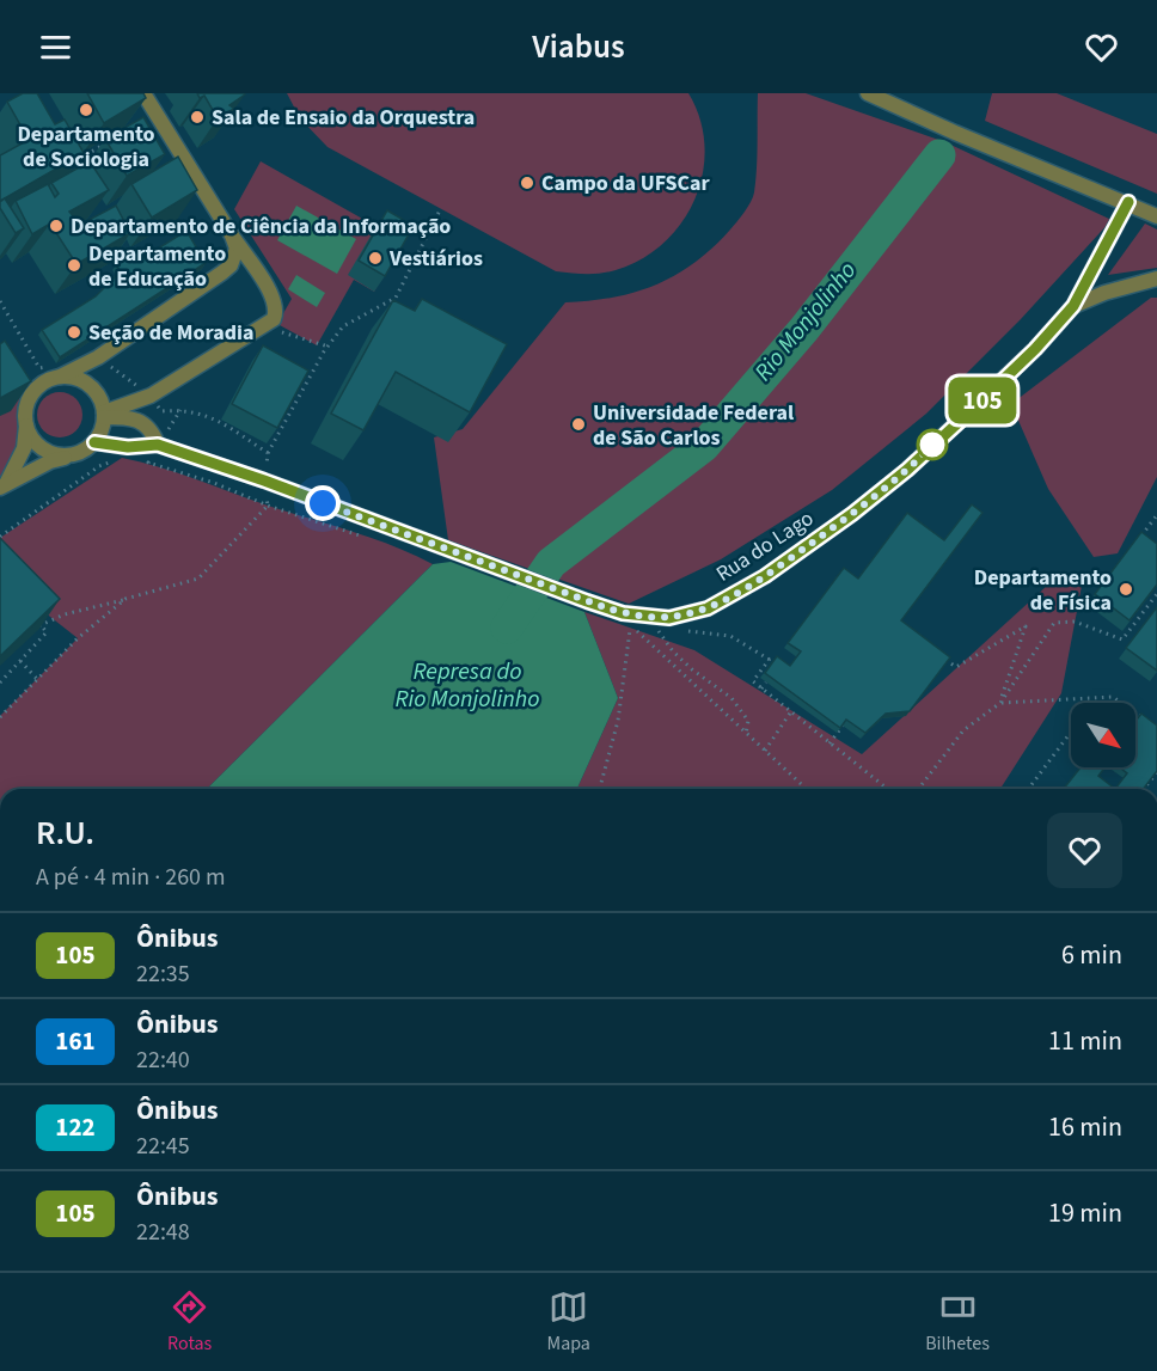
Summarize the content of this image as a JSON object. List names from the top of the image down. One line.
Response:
{"streets":{"street":["Rua do Lago"]},"water":["Rio Monjolinho","Represa do Rio Monjolinho"],"places":["Departamento de Sociologia","Sala de Ensaio da Orquestra","Campo da UFSCar","Departamento de Ciência da Informação","Vestiários","Departamento de Educação","Seção de Moradia","Universidade Federal de São Carlos","Departamento de Física"],"lines":["bus line 105"],"north":"bottom right","page":{"header":"Viabus","on_map":"105","heading":["R.U.","A pé · 4 min · 260 m"],"list":[{"mark":"105","name":"Ônibus","note":"22:35","value":"6 min"},{"mark":"161","name":"Ônibus","note":"22:40","value":"11 min"},{"mark":"122","name":"Ônibus","note":"22:45","value":"16 min"},{"mark":"105","name":"Ônibus","note":"22:48","value":"19 min"}],"tabs":["Rotas","Mapa","Bilhetes"]}}
